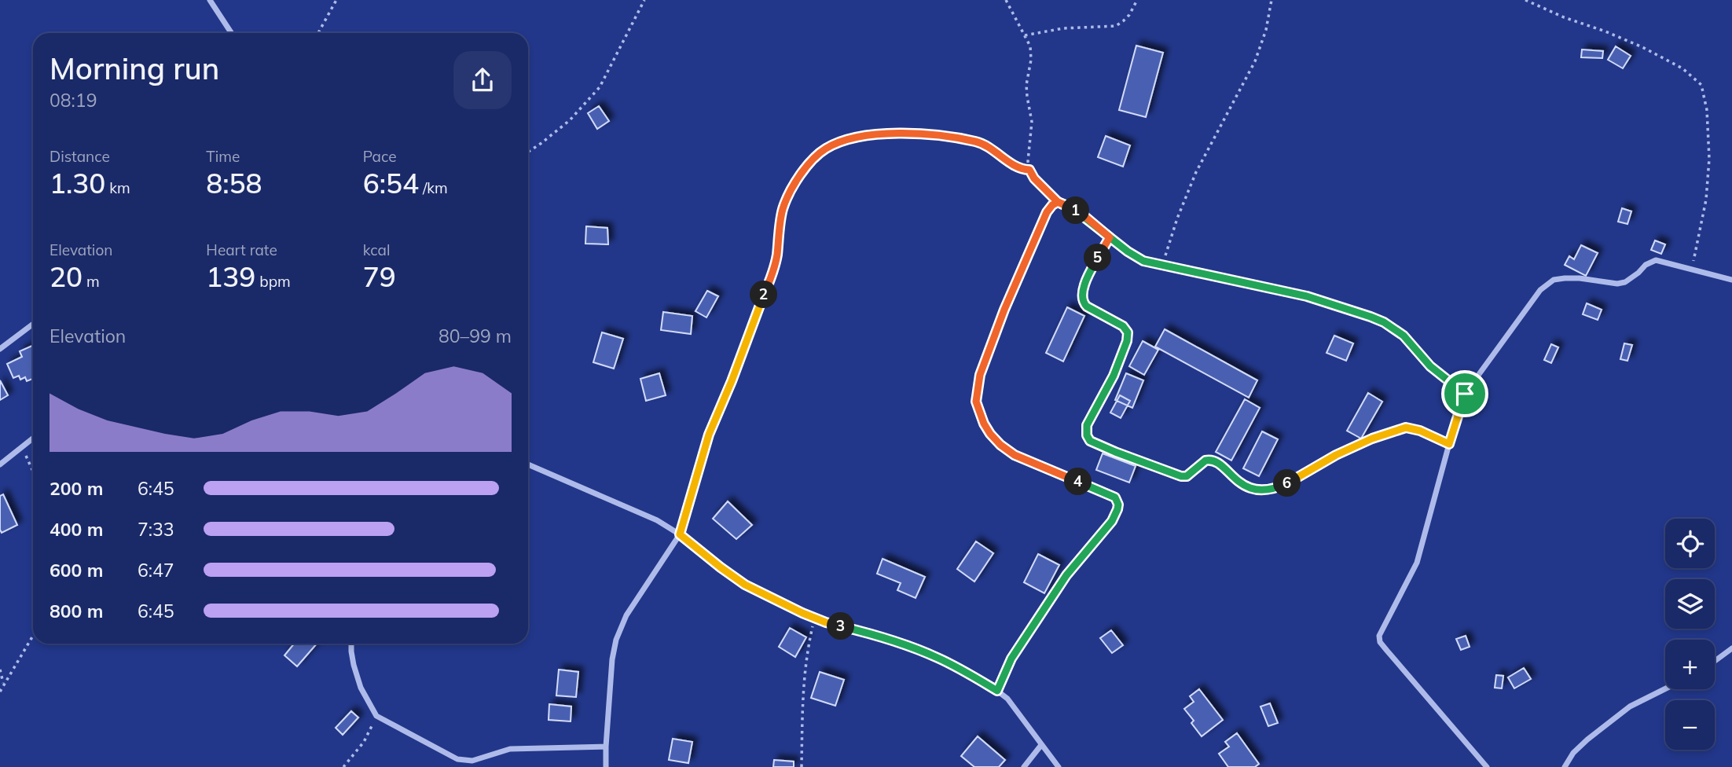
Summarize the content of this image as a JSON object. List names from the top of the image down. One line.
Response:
{"page":{"heading":["Morning run","08:19"],"stats":[["Distance","1.30 km"],["Time","8:58"],["Pace","6:54 /km"],["Elevation","20 m"],["Heart rate","139 bpm"],["kcal","79"]],"pins":["1","5","2","4","6","3"],"chart":["Elevation","80–99 m"],"list":[{"name":"200 m","note":"6:45"},{"name":"400 m","note":"7:33"},{"name":"600 m","note":"6:47"},{"name":"800 m","note":"6:45"}],"map_buttons":["+","−"]}}
